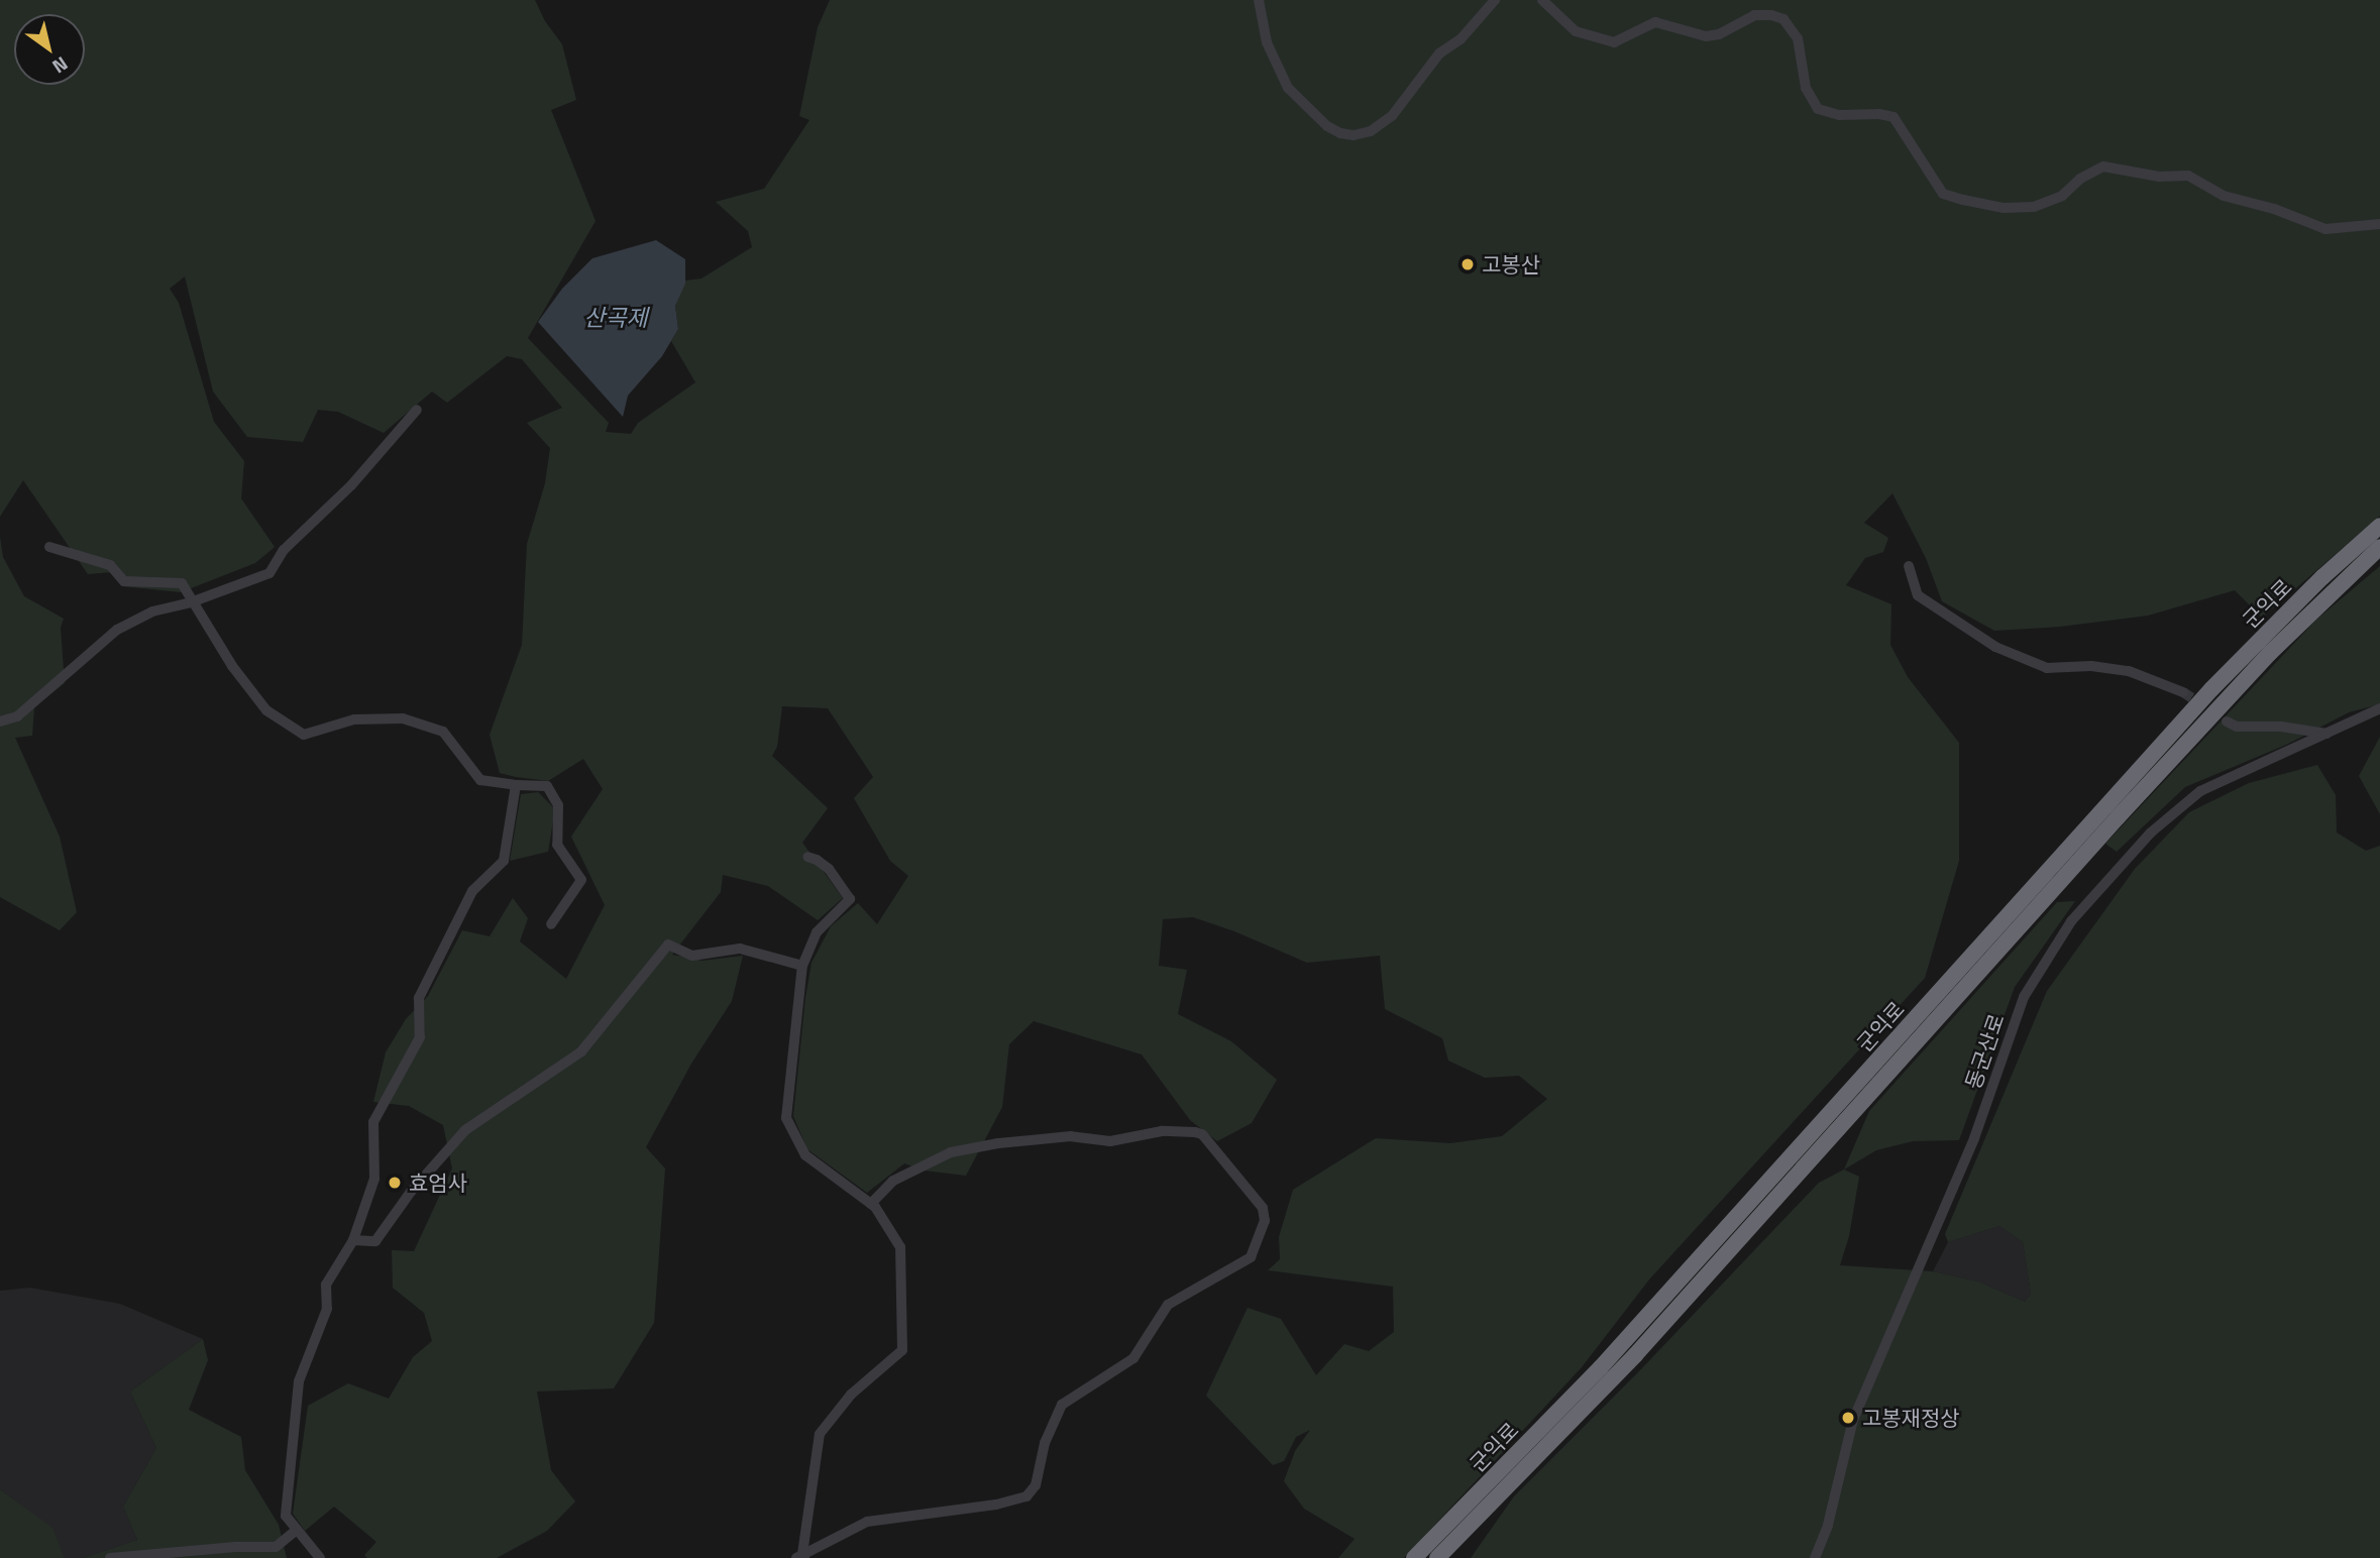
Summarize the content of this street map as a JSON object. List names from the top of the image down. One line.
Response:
{"streets":{"highway":["군익로"],"street":["동군산로"]},"water":["산곡제"],"places":["고봉산","효엄사","고봉재정상"],"north":"bottom right"}
